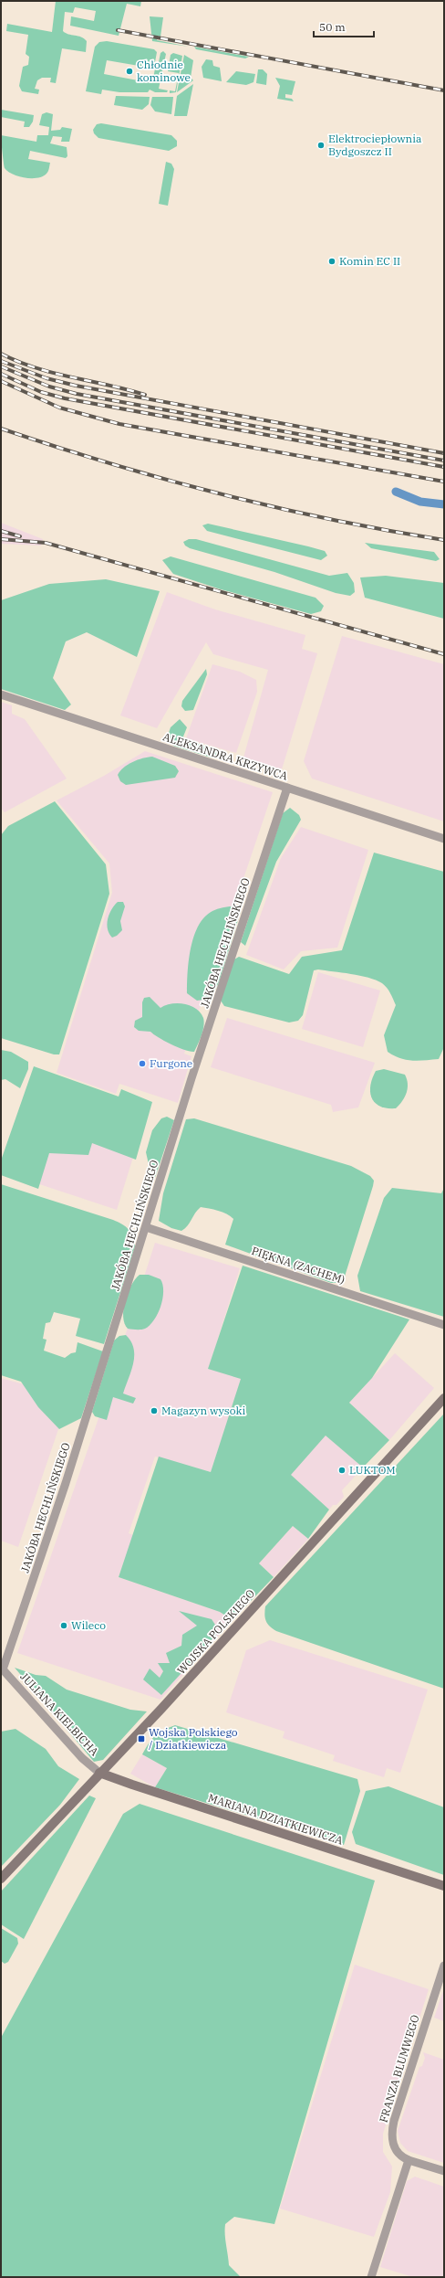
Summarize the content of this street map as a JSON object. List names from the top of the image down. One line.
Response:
{"streets":{"street":["ALEKSANDRA KRZYWCA","JAKÓBA HECHLIŃSKIEGO","PIĘKNA (ZACHEM)","WOJSKA POLSKIEGO","JULIANA KIELBICHA","MARIANA DZIATKIEWICZA","FRANZA BLUMWEGO"]},"crossings":[["ALEKSANDRA KRZYWCA","JAKÓBA HECHLIŃSKIEGO"],["JAKÓBA HECHLIŃSKIEGO","PIĘKNA (ZACHEM)"],["JAKÓBA HECHLIŃSKIEGO","JULIANA KIELBICHA"],["WOJSKA POLSKIEGO","JULIANA KIELBICHA"],["WOJSKA POLSKIEGO","MARIANA DZIATKIEWICZA"],["JULIANA KIELBICHA","MARIANA DZIATKIEWICZA"]],"places":{"other":["Chłodnie kominowe","Elektrociepłownia Bydgoszcz II","Komin EC II","Furgone","Magazyn wysoki","LUKTOM","Wileco"],"transit":["Wojska Polskiego / Dziatkiewicza"]},"scale_bar":"50 m"}
